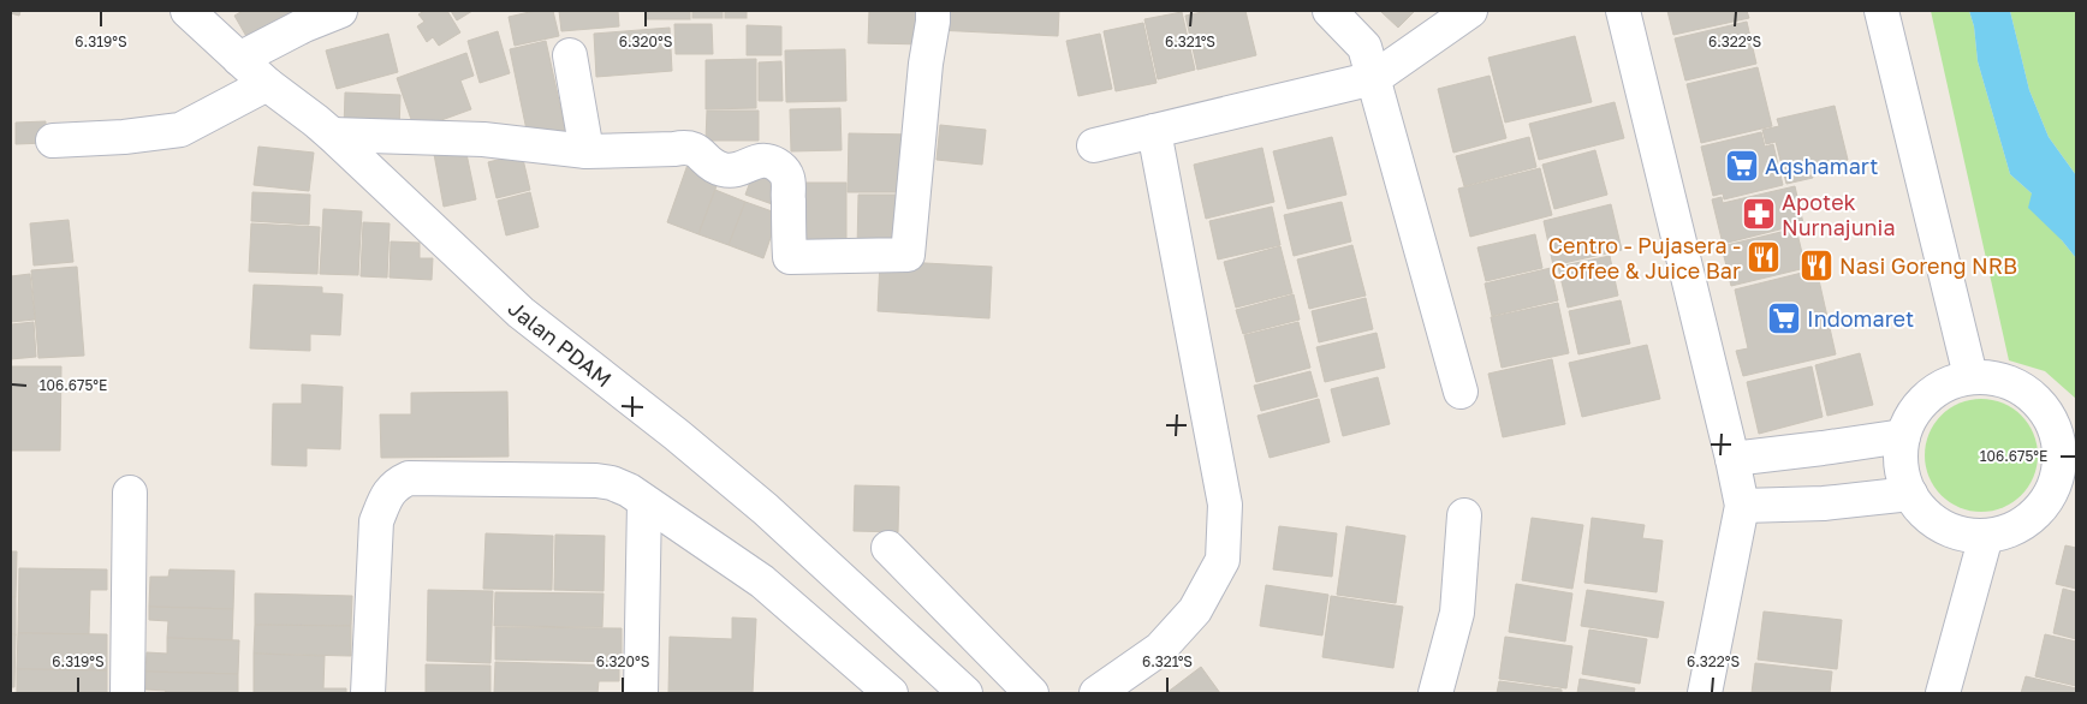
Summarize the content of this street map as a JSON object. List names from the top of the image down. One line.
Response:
{"streets":{"street":["Jalan PDAM"]},"places":{"supermarket":["Aqshamart","Indomaret"],"pharmacy":["Apotek Nurnajunia"],"restaurant":["Centro - Pujasera - Coffee & Juice Bar","Nasi Goreng NRB"]},"coordinates":["6.319°S","6.320°S","6.321°S","6.322°S","106.675°E"]}
